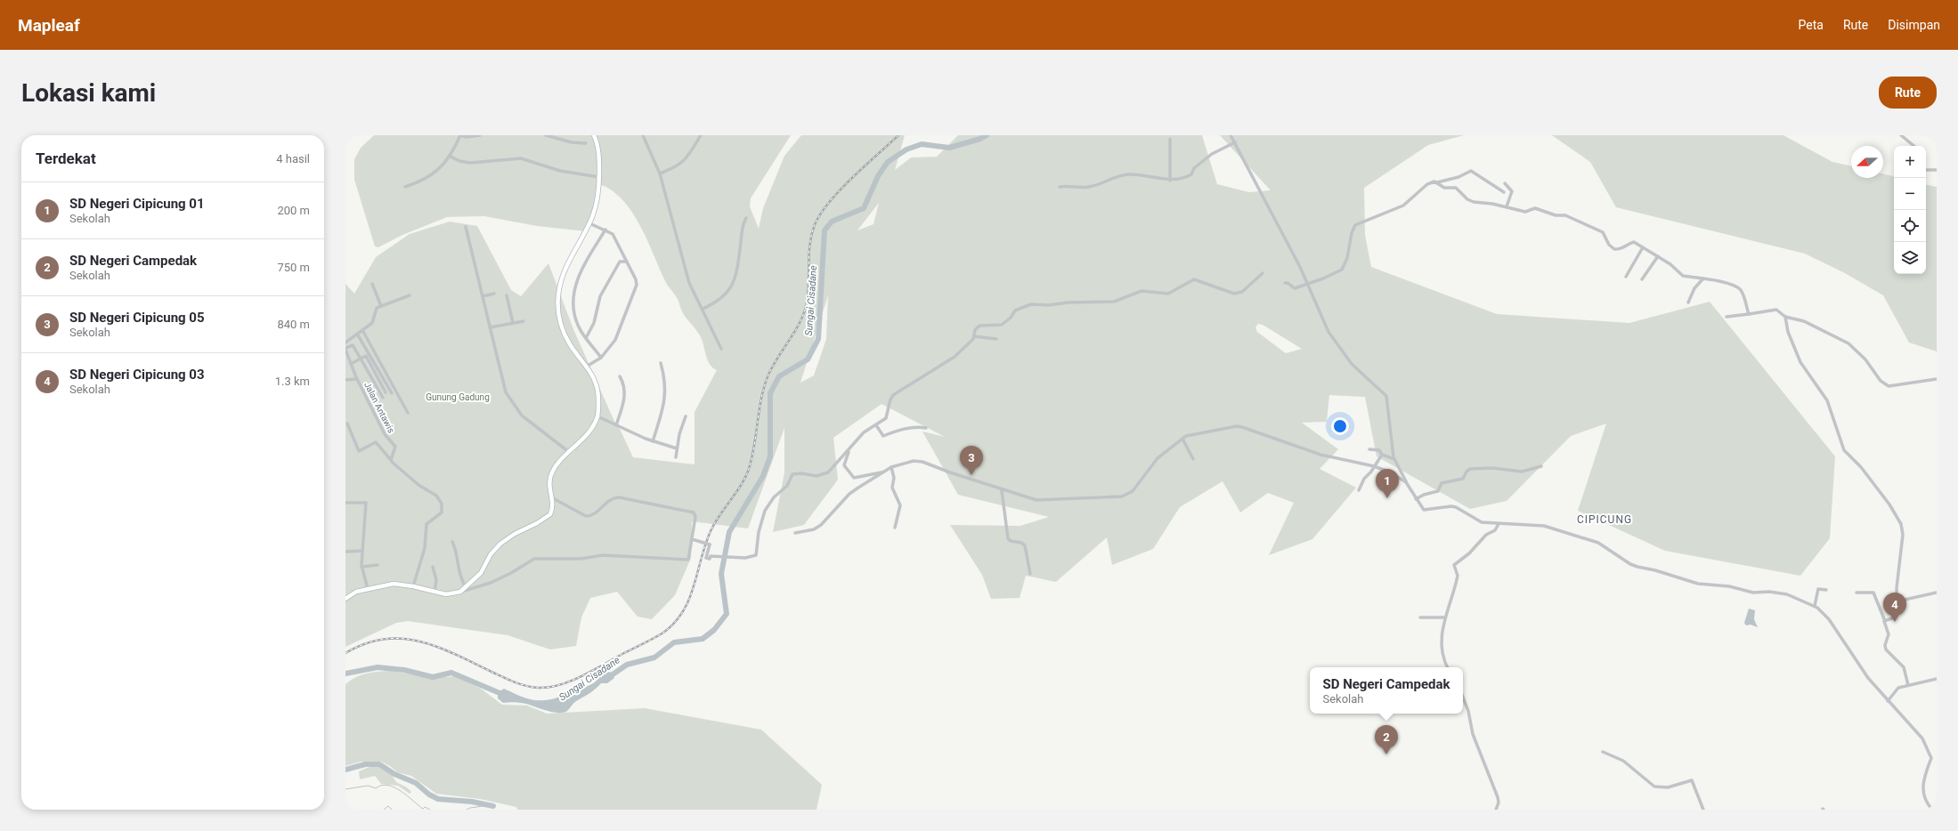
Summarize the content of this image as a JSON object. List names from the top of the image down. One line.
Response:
{"streets":{"street":["Jalan Antawis"]},"districts":["CIPICUNG"],"water":["Sungai Cisadane"],"parks":["Gunung Gadung"],"north":"left","page":{"header":"Mapleaf","nav":["Peta","Rute","Disimpan"],"buttons":"Rute","title":"Lokasi kami","heading":["Terdekat","4 hasil"],"map_buttons":["+","−"],"list":[{"mark":"1","name":"SD Negeri Cipicung 01","note":"Sekolah","value":"200 m"},{"mark":"2","name":"SD Negeri Campedak","note":"Sekolah","value":"750 m"},{"mark":"3","name":"SD Negeri Cipicung 05","note":"Sekolah","value":"840 m"},{"mark":"4","name":"SD Negeri Cipicung 03","note":"Sekolah","value":"1.3 km"}],"pins":["3","1","4","2"],"popup":["SD Negeri Campedak","Sekolah"]}}
